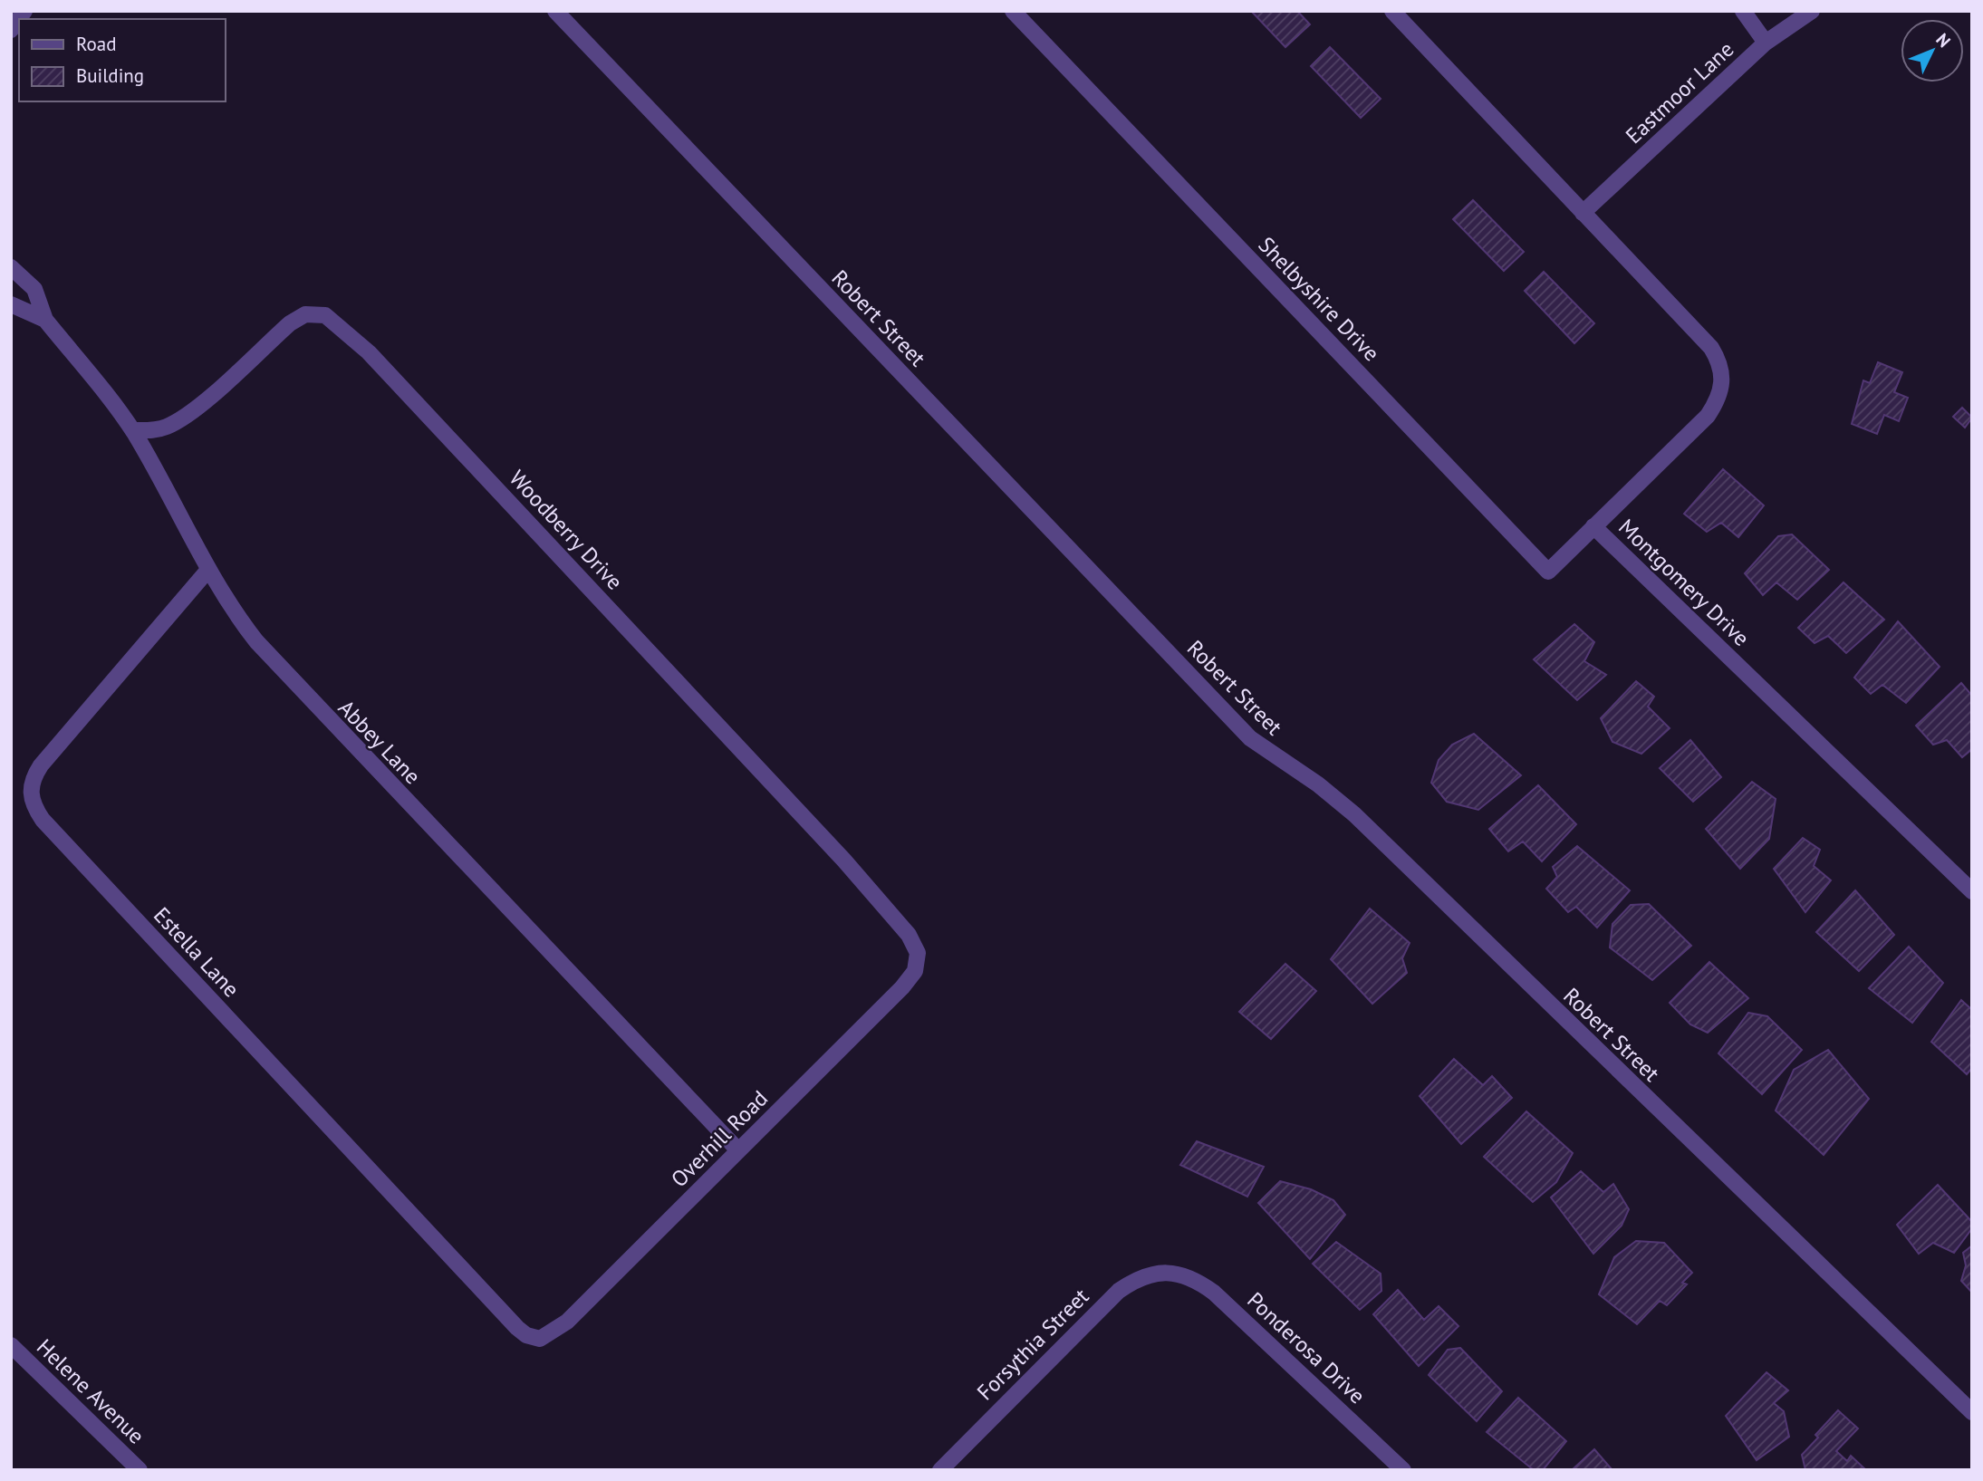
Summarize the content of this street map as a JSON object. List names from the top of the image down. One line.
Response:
{"streets":{"street":["Eastmoor Lane","Shelbyshire Drive","Robert Street","Woodberry Drive","Montgomery Drive","Abbey Lane","Estella Lane","Overhill Road","Forsythia Street","Ponderosa Drive","Helene Avenue"]},"crossings":[["Eastmoor Lane","Montgomery Drive"],["Shelbyshire Drive","Montgomery Drive"],["Woodberry Drive","Abbey Lane"],["Woodberry Drive","Overhill Road"],["Abbey Lane","Estella Lane"],["Abbey Lane","Overhill Road"],["Estella Lane","Overhill Road"],["Forsythia Street","Ponderosa Drive"]],"legend":["Road","Building"],"north":"top right"}
